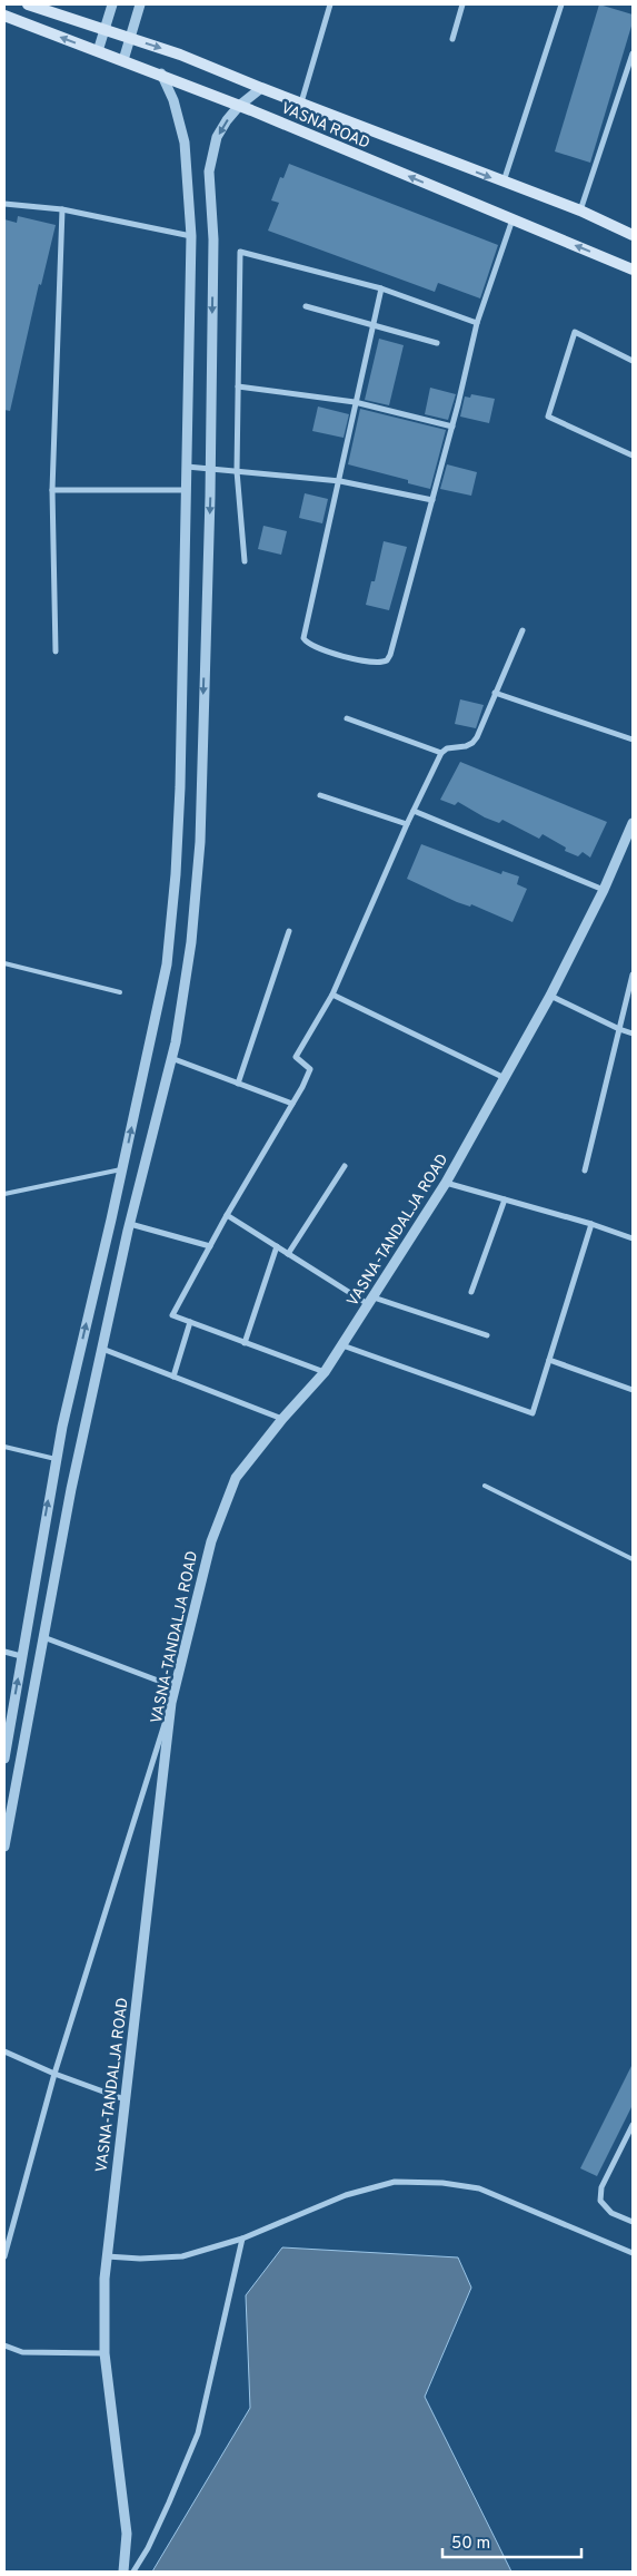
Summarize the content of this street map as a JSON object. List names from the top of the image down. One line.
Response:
{"streets":{"main road":["VASNA ROAD"],"street":["VASNA-TANDALJA ROAD"]},"scale_bar":"50 m"}
